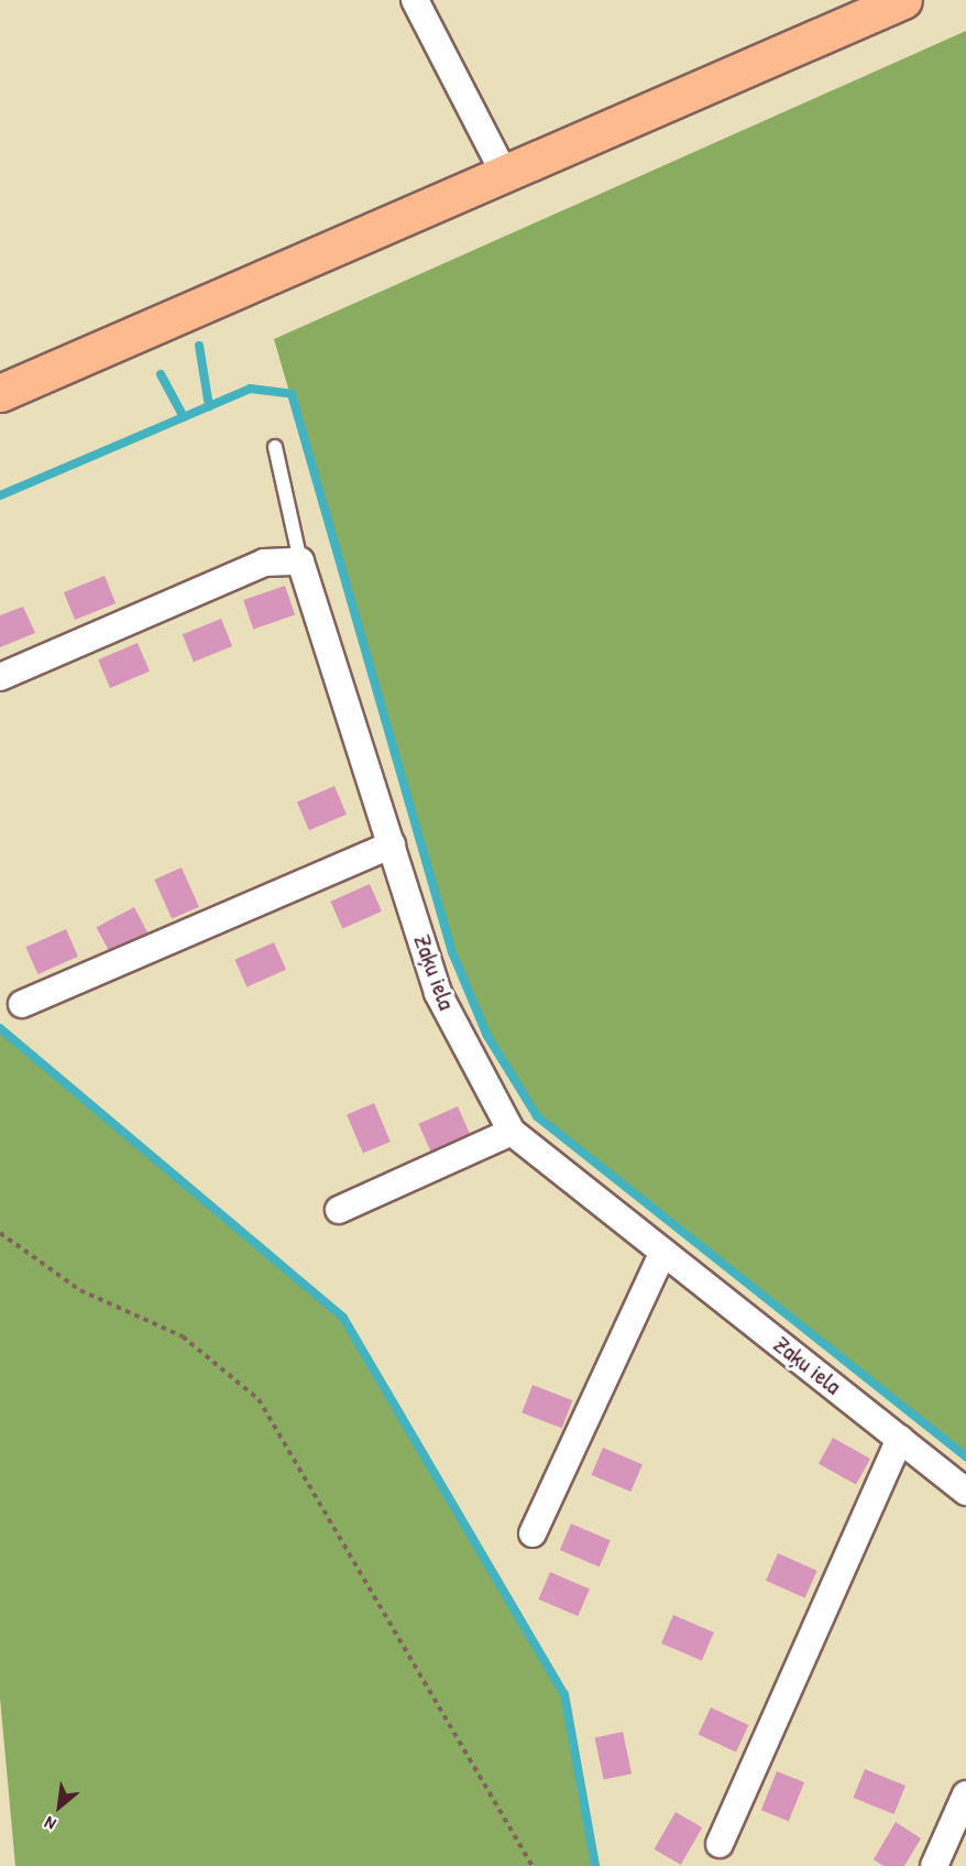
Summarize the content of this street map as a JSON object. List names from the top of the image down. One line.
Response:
{"streets":{"street":["Zaķu iela"]},"north":"bottom left"}
